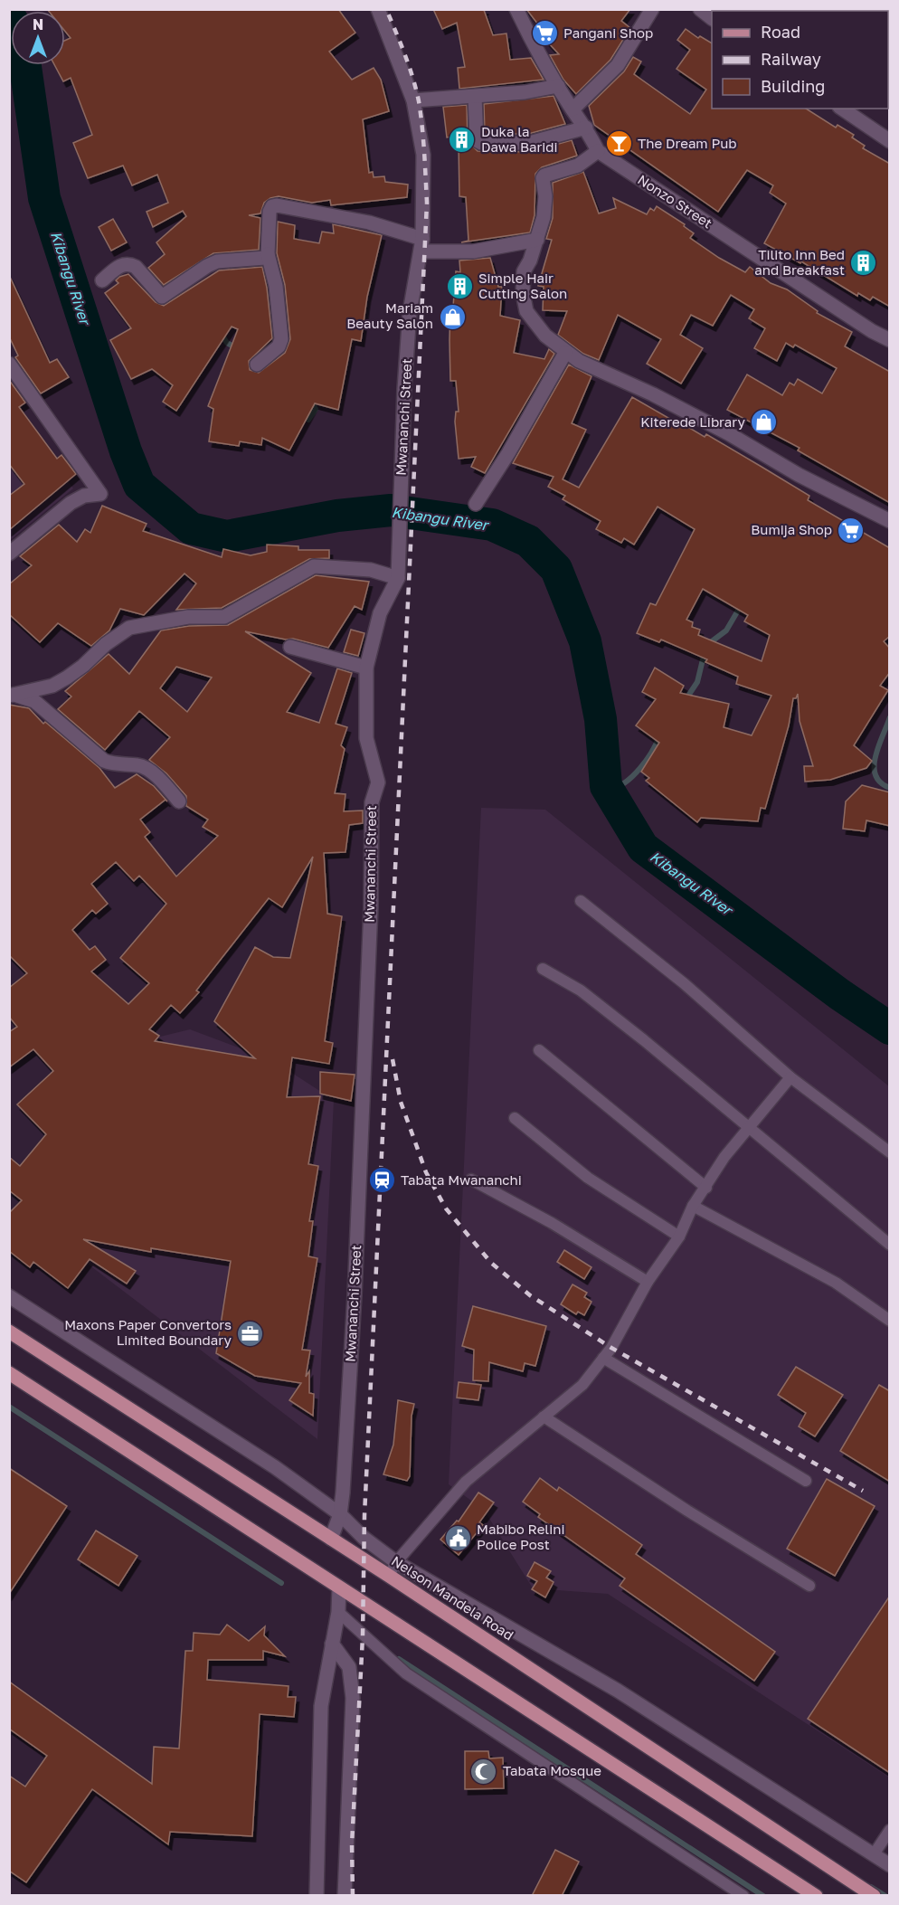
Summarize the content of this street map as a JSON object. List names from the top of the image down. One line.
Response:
{"streets":{"main road":["Nelson Mandela Road"],"street":["Nonzo Street","Mwananchi Street"]},"crossings":[["Mwananchi Street","Nelson Mandela Road"]],"water":["Kibangu River"],"places":{"supermarket":["Pangani Shop","Bumija Shop"],"building":["Duka la Dawa Baridi","Tilito Inn Bed and Breakfast","Simple Hair Cutting Salon"],"bar":["The Dream Pub"],"shop":["Mariam Beauty Salon","Kiterede Library"],"station":["Tabata Mwananchi"],"office":["Maxons Paper Convertors Limited Boundary"],"public building":["Mabibo Relini Police Post"],"mosque":["Tabata Mosque"]},"legend":["Road","Railway","Building"],"north":"top"}
